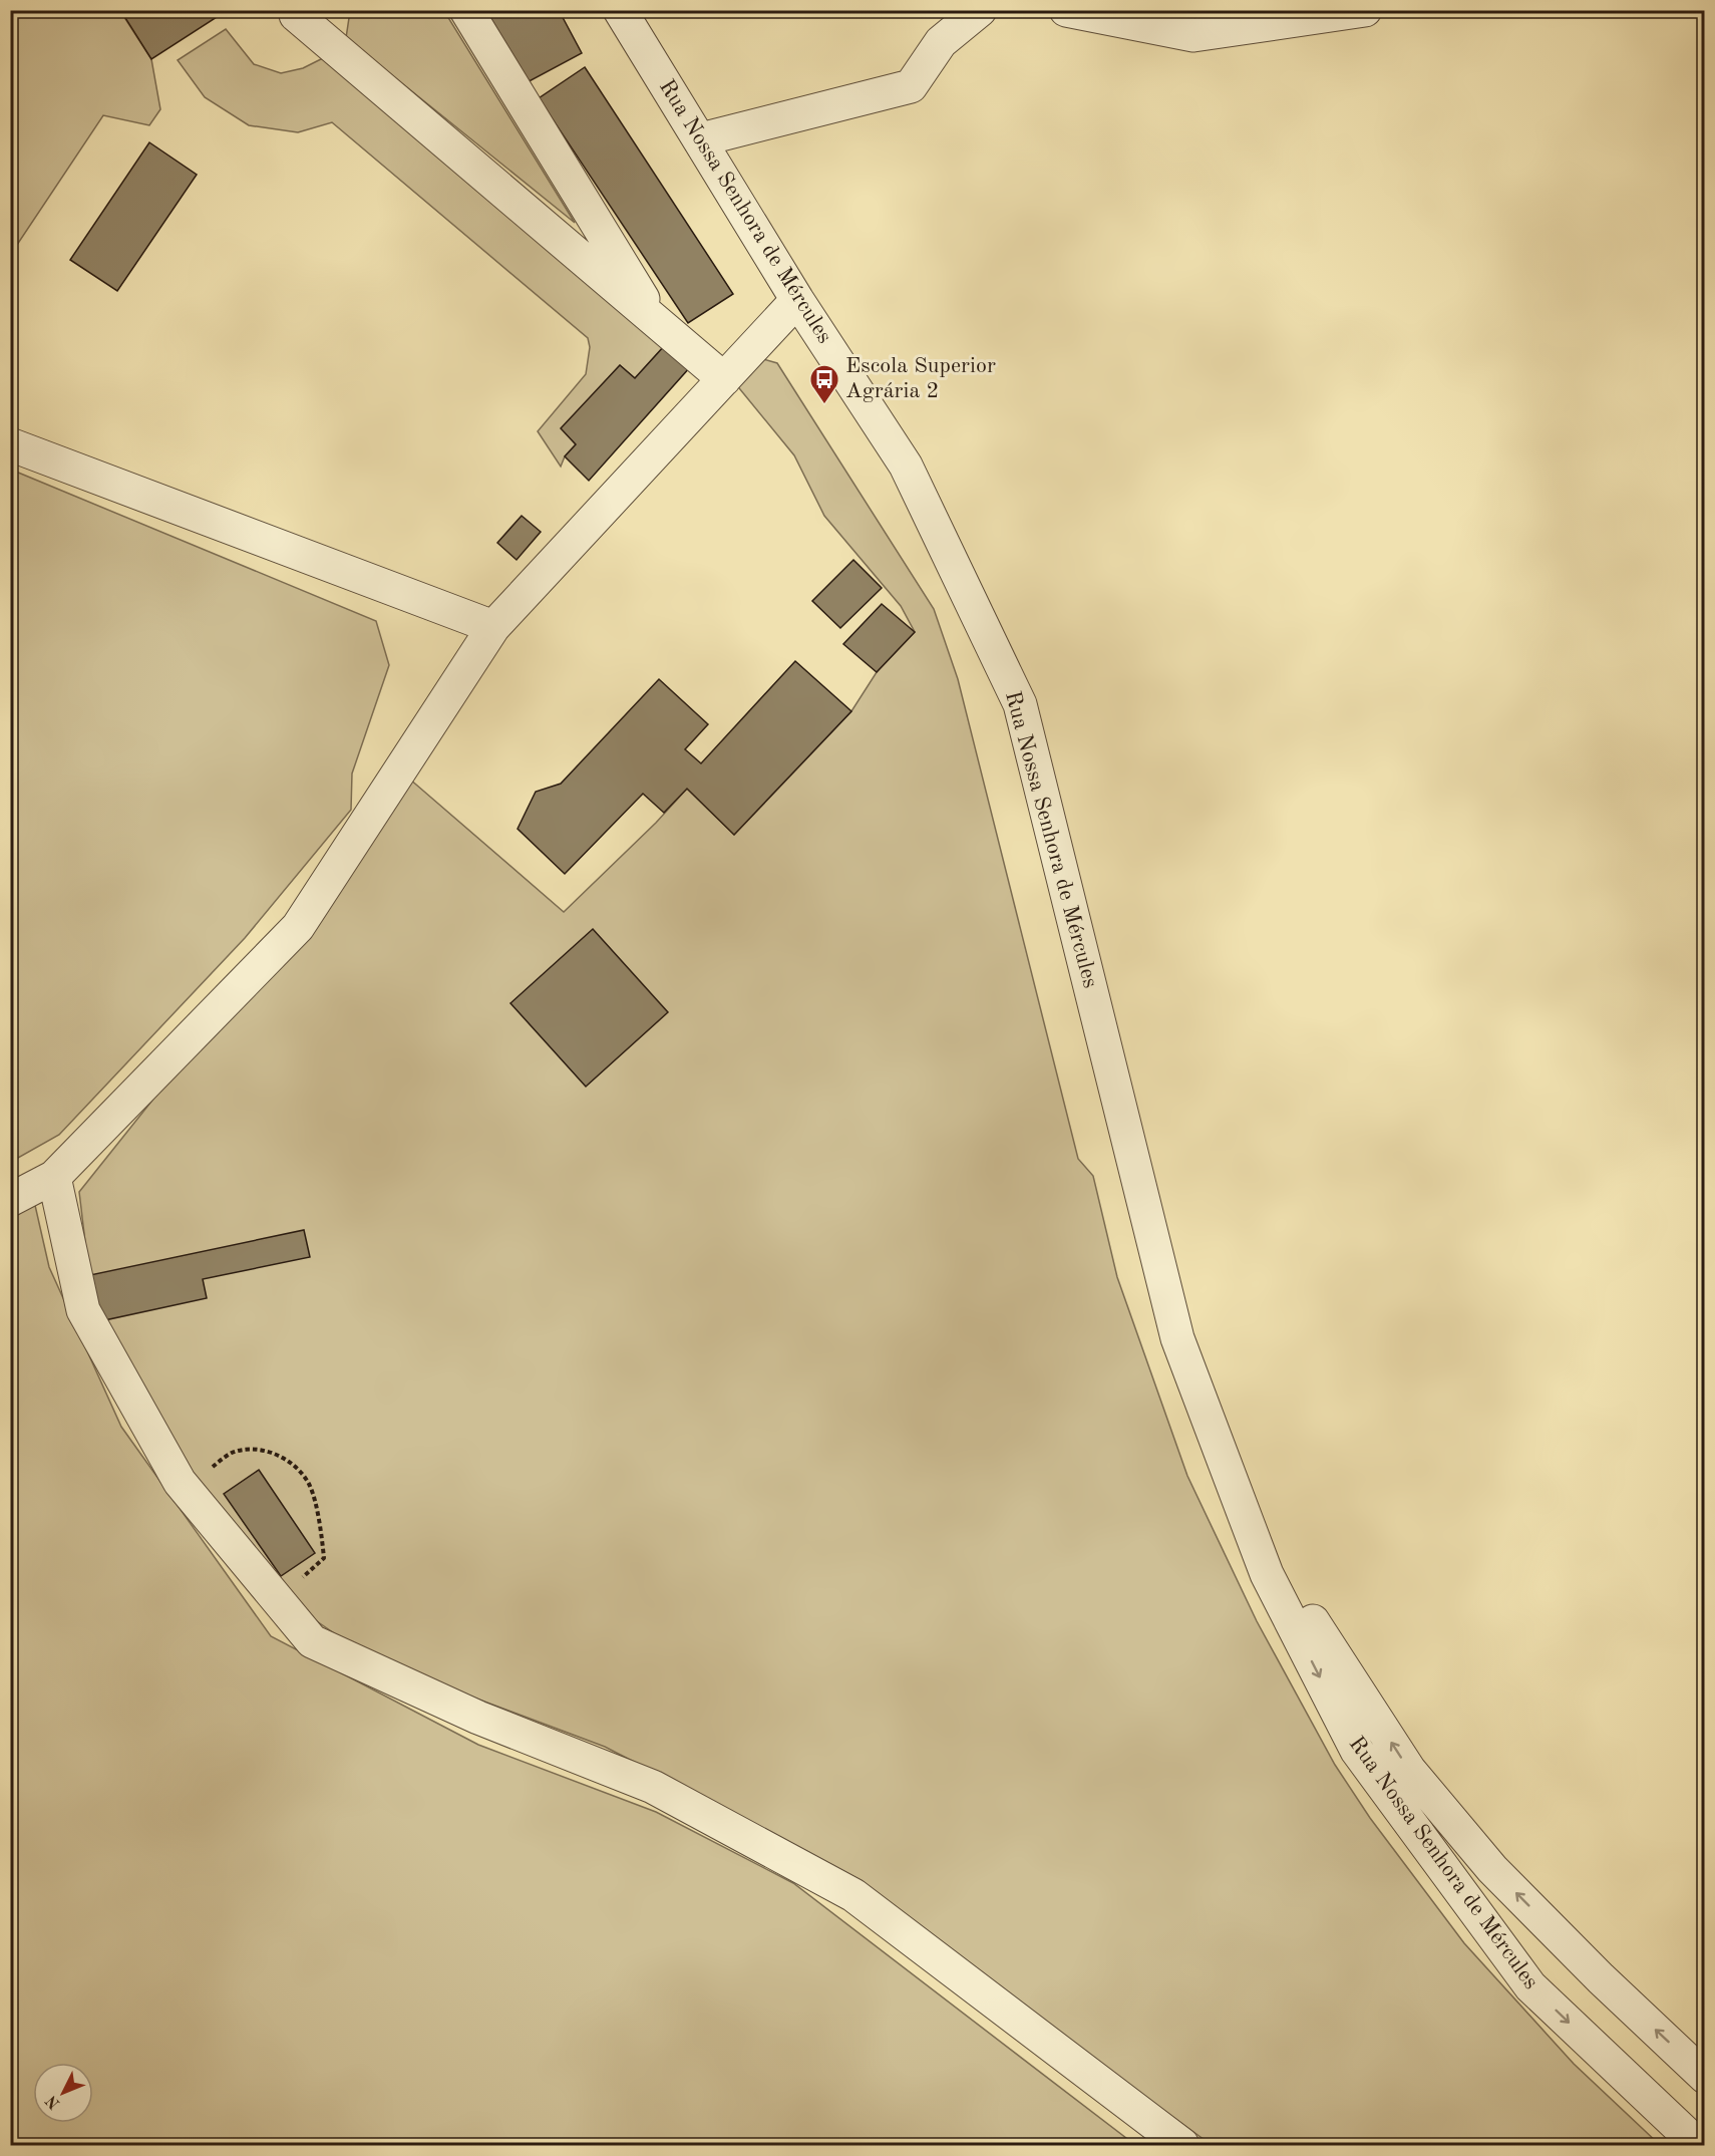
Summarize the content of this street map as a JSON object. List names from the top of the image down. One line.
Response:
{"streets":{"street":["Rua Nossa Senhora de Mércules"]},"places":{"bus stop":["Escola Superior Agrária 2"]},"north":"bottom left"}
